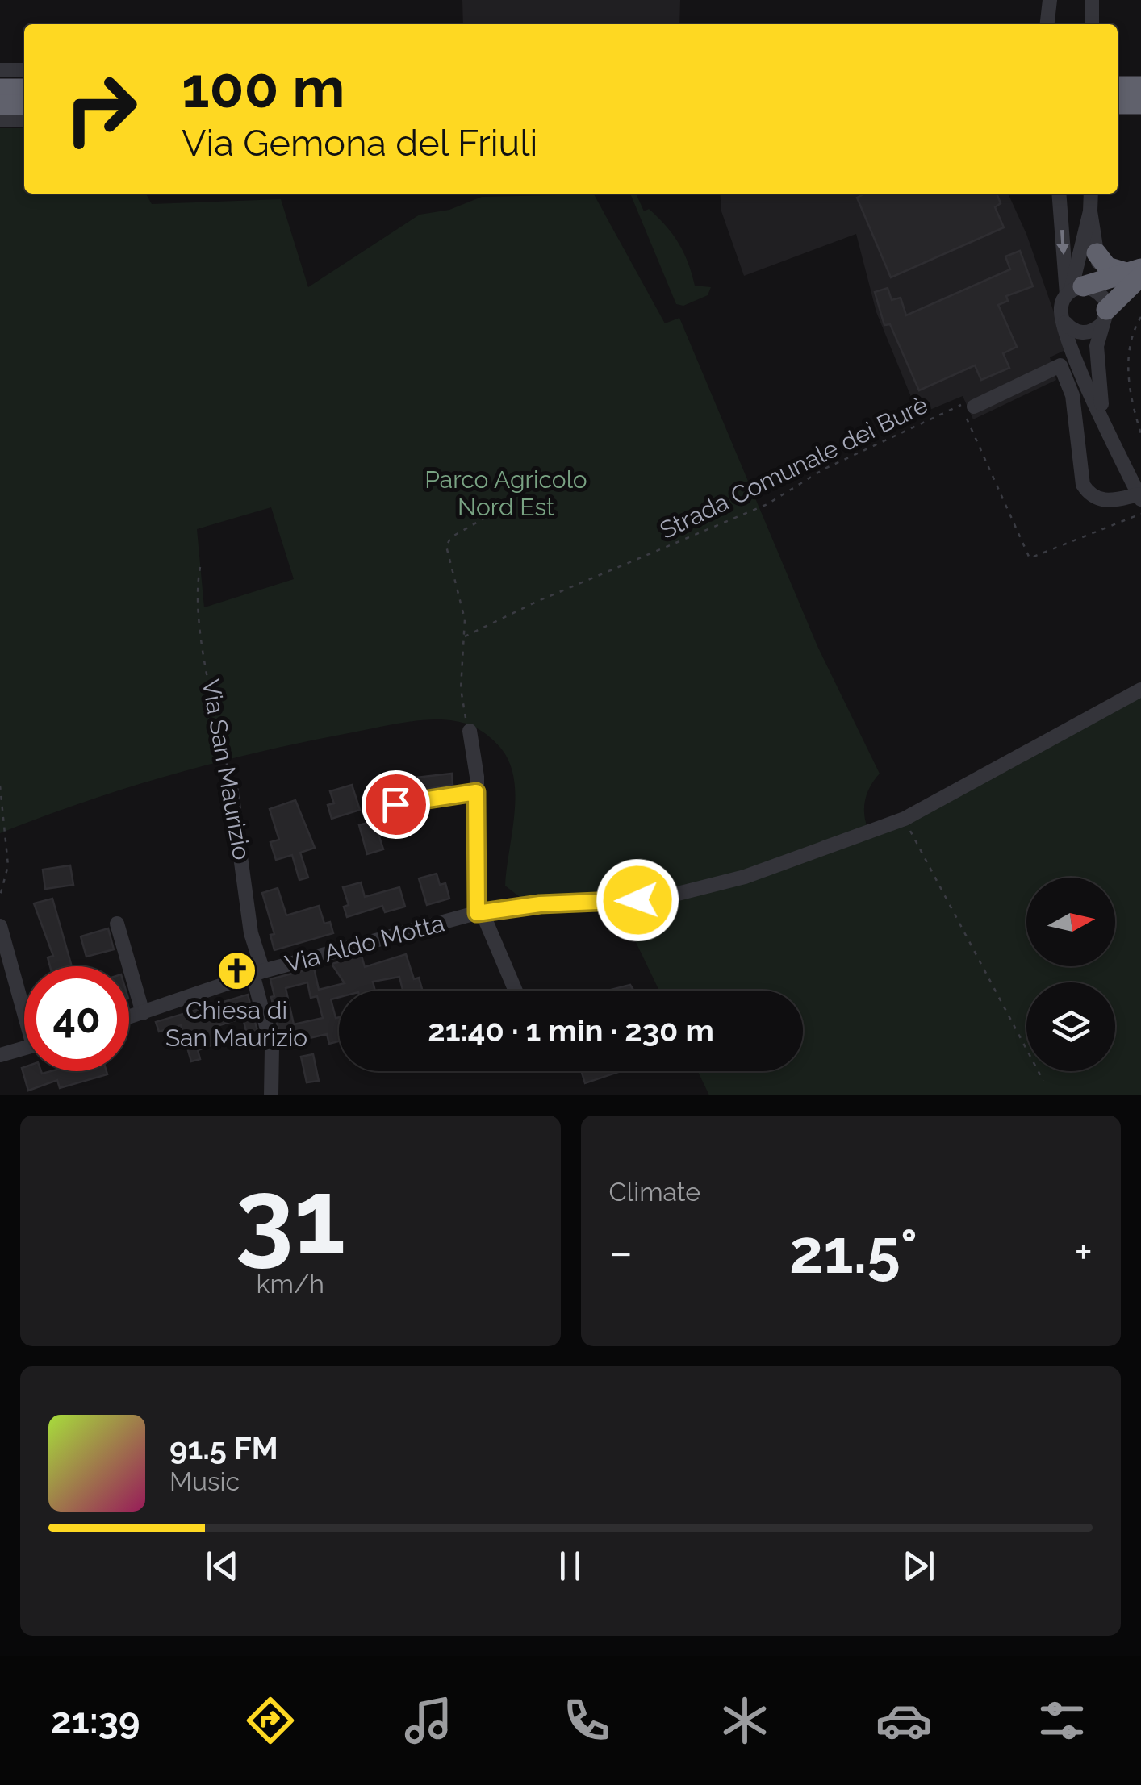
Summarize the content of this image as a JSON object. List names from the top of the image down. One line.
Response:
{"streets":{"street":["Via San Maurizio","Via Aldo Motta"],"path":["Strada Comunale dei Burè"]},"crossings":[["Via San Maurizio","Via Aldo Motta"]],"parks":["Parco Agricolo Nord Est"],"places":{"church":["Chiesa di San Maurizio"]},"north":"right","page":{"turn":["100 m","Via Gemona del Friuli"],"limit":"40","trip":"21:40 · 1 min · 230 m","tile":[["31","km/h"],"Climate"],"heat":["−","21.5°","+"],"song":["91.5 FM","Music"],"tabs":"21:39"}}
